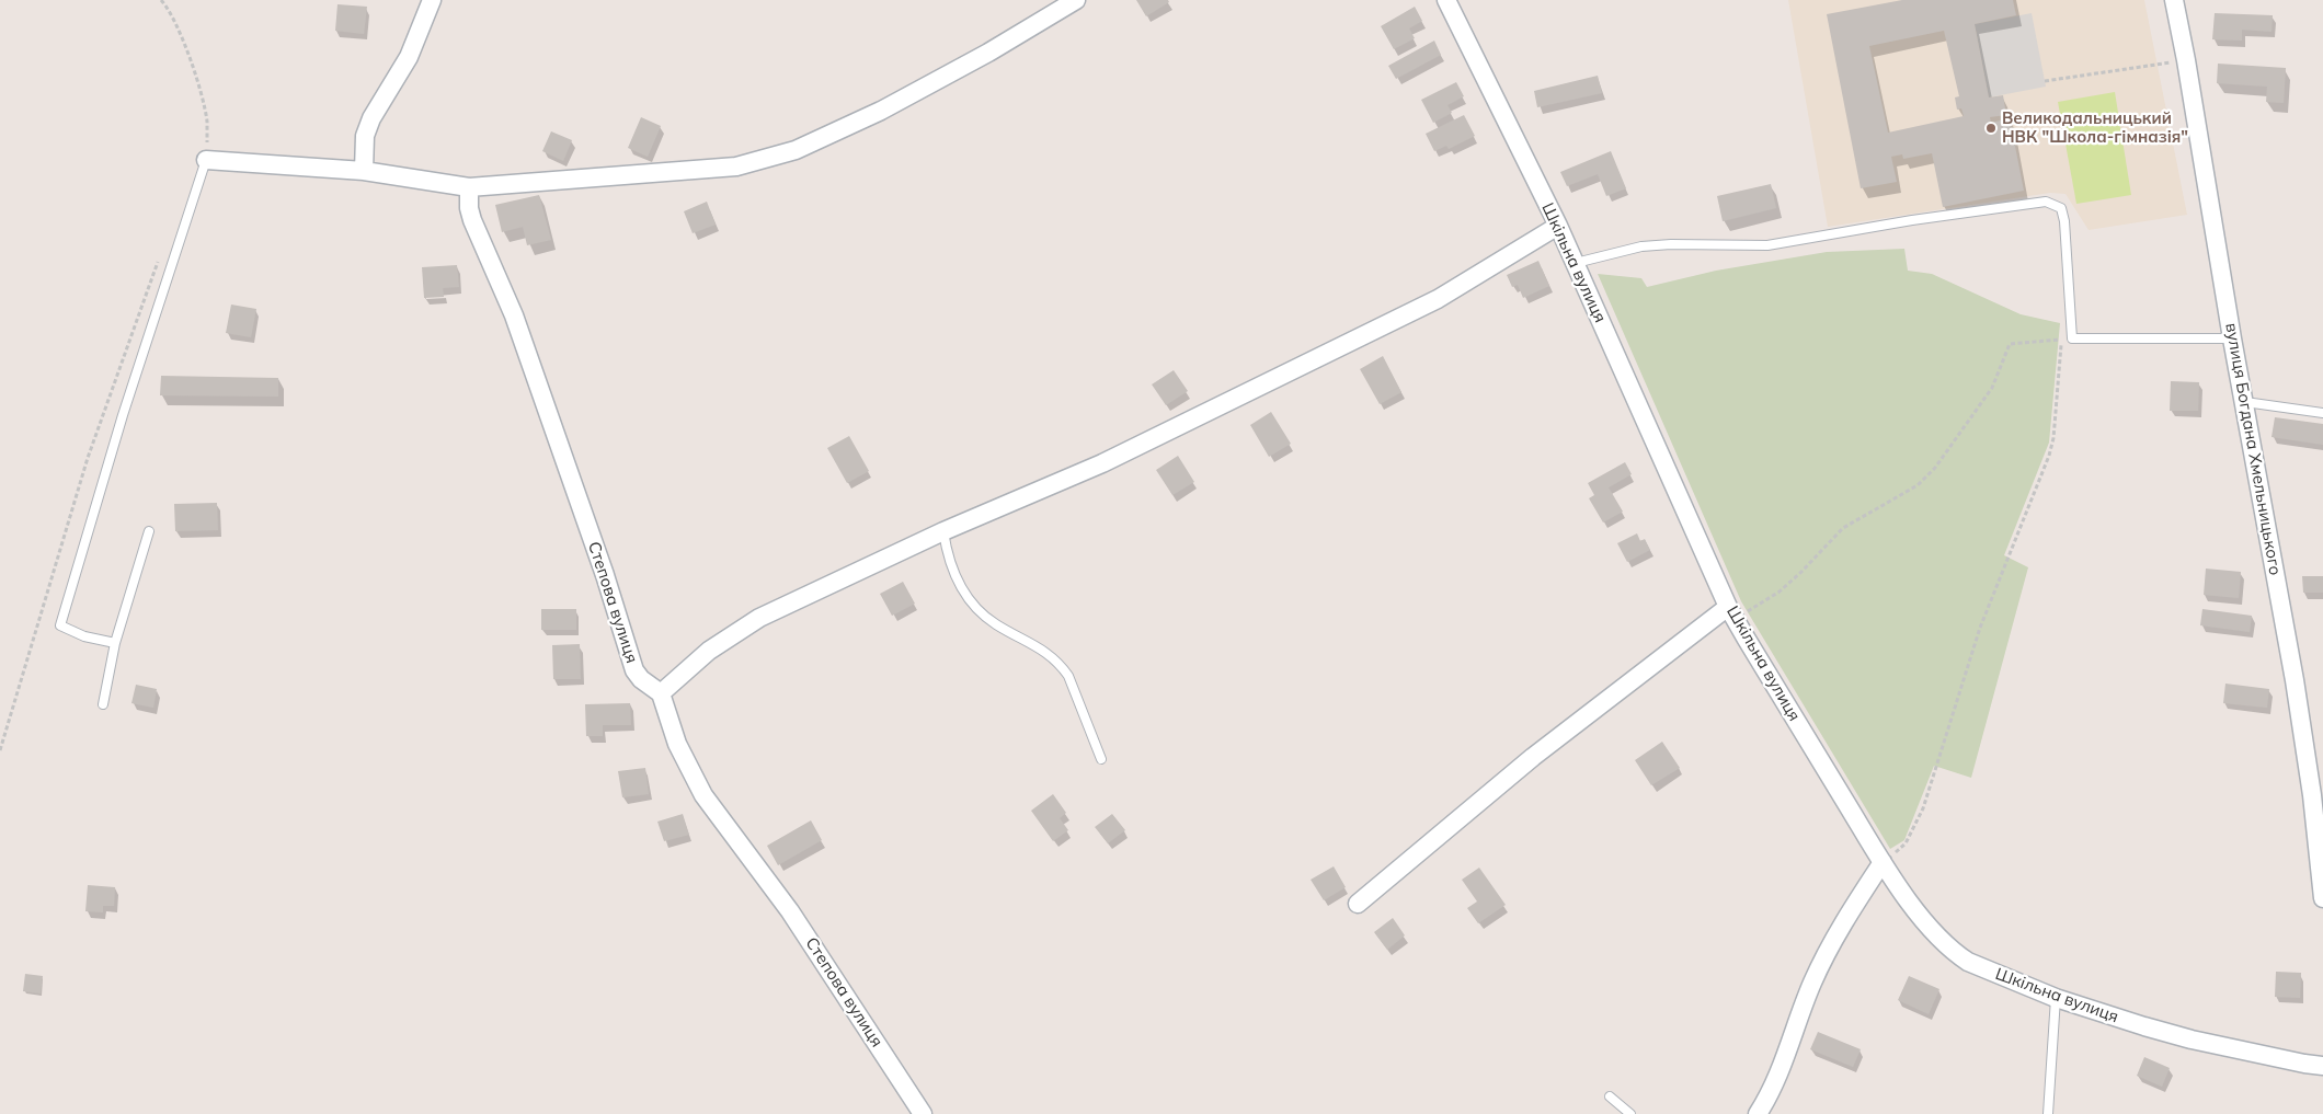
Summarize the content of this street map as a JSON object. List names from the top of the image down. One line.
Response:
{"streets":{"street":["Шкільна вулиця","вулиця Богдана Хмельницького","Степова вулиця"]},"places":["Великодальницький НВК \"Школа-гімназія\""]}
